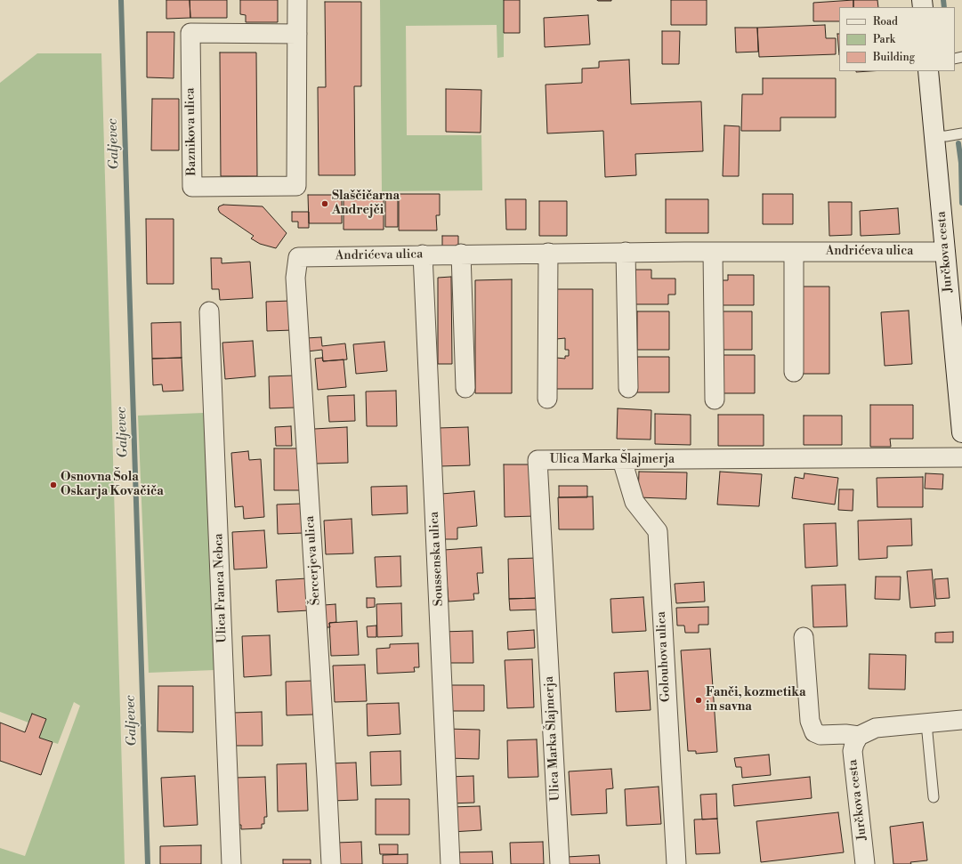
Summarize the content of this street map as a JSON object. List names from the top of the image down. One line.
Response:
{"streets":{"main road":["Jurčkova cesta"],"street":["Baznikova ulica","Andrićeva ulica","Ulica Marka Šlajmerja","Soussenska ulica","Šercerjeva ulica","Ulica Franca Nebca","Golouhova ulica"]},"crossings":[["Andrićeva ulica","Jurčkova cesta"],["Andrićeva ulica","Soussenska ulica"],["Andrićeva ulica","Šercerjeva ulica"],["Ulica Marka Šlajmerja","Golouhova ulica"]],"water":["Galjevec"],"places":["Slaščičarna Andrejči","Osnovna Šola Oskarja Kovačiča","Fanči, kozmetika in savna"],"legend":["Road","Park","Building"]}
